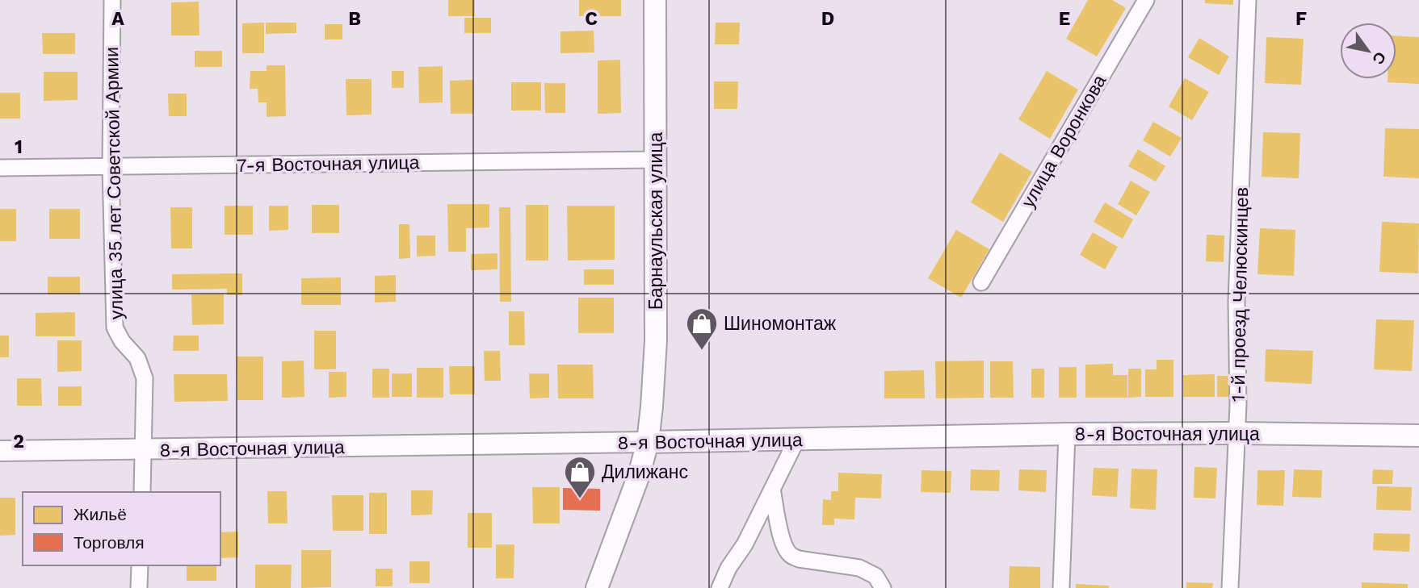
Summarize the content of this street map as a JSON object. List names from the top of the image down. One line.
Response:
{"streets":{"main road":["Барнаульская улица","8-я Восточная улица"],"street":["улица Воронкова","7-я Восточная улица","улица 35 лет Советской Армии","1-й проезд Челюскинцев"]},"crossings":[["7-я Восточная улица","улица 35 лет Советской Армии"],["7-я Восточная улица","Барнаульская улица"],["улица 35 лет Советской Армии","8-я Восточная улица"],["Барнаульская улица","8-я Восточная улица"],["1-й проезд Челюскинцев","8-я Восточная улица"]],"places":{"shop":["Шиномонтаж","Дилижанс"]},"legend":["Жильё","Торговля"],"north":"bottom right","grid":{"columns":["A","B","C","D","E","F"],"rows":["1","2"]}}
